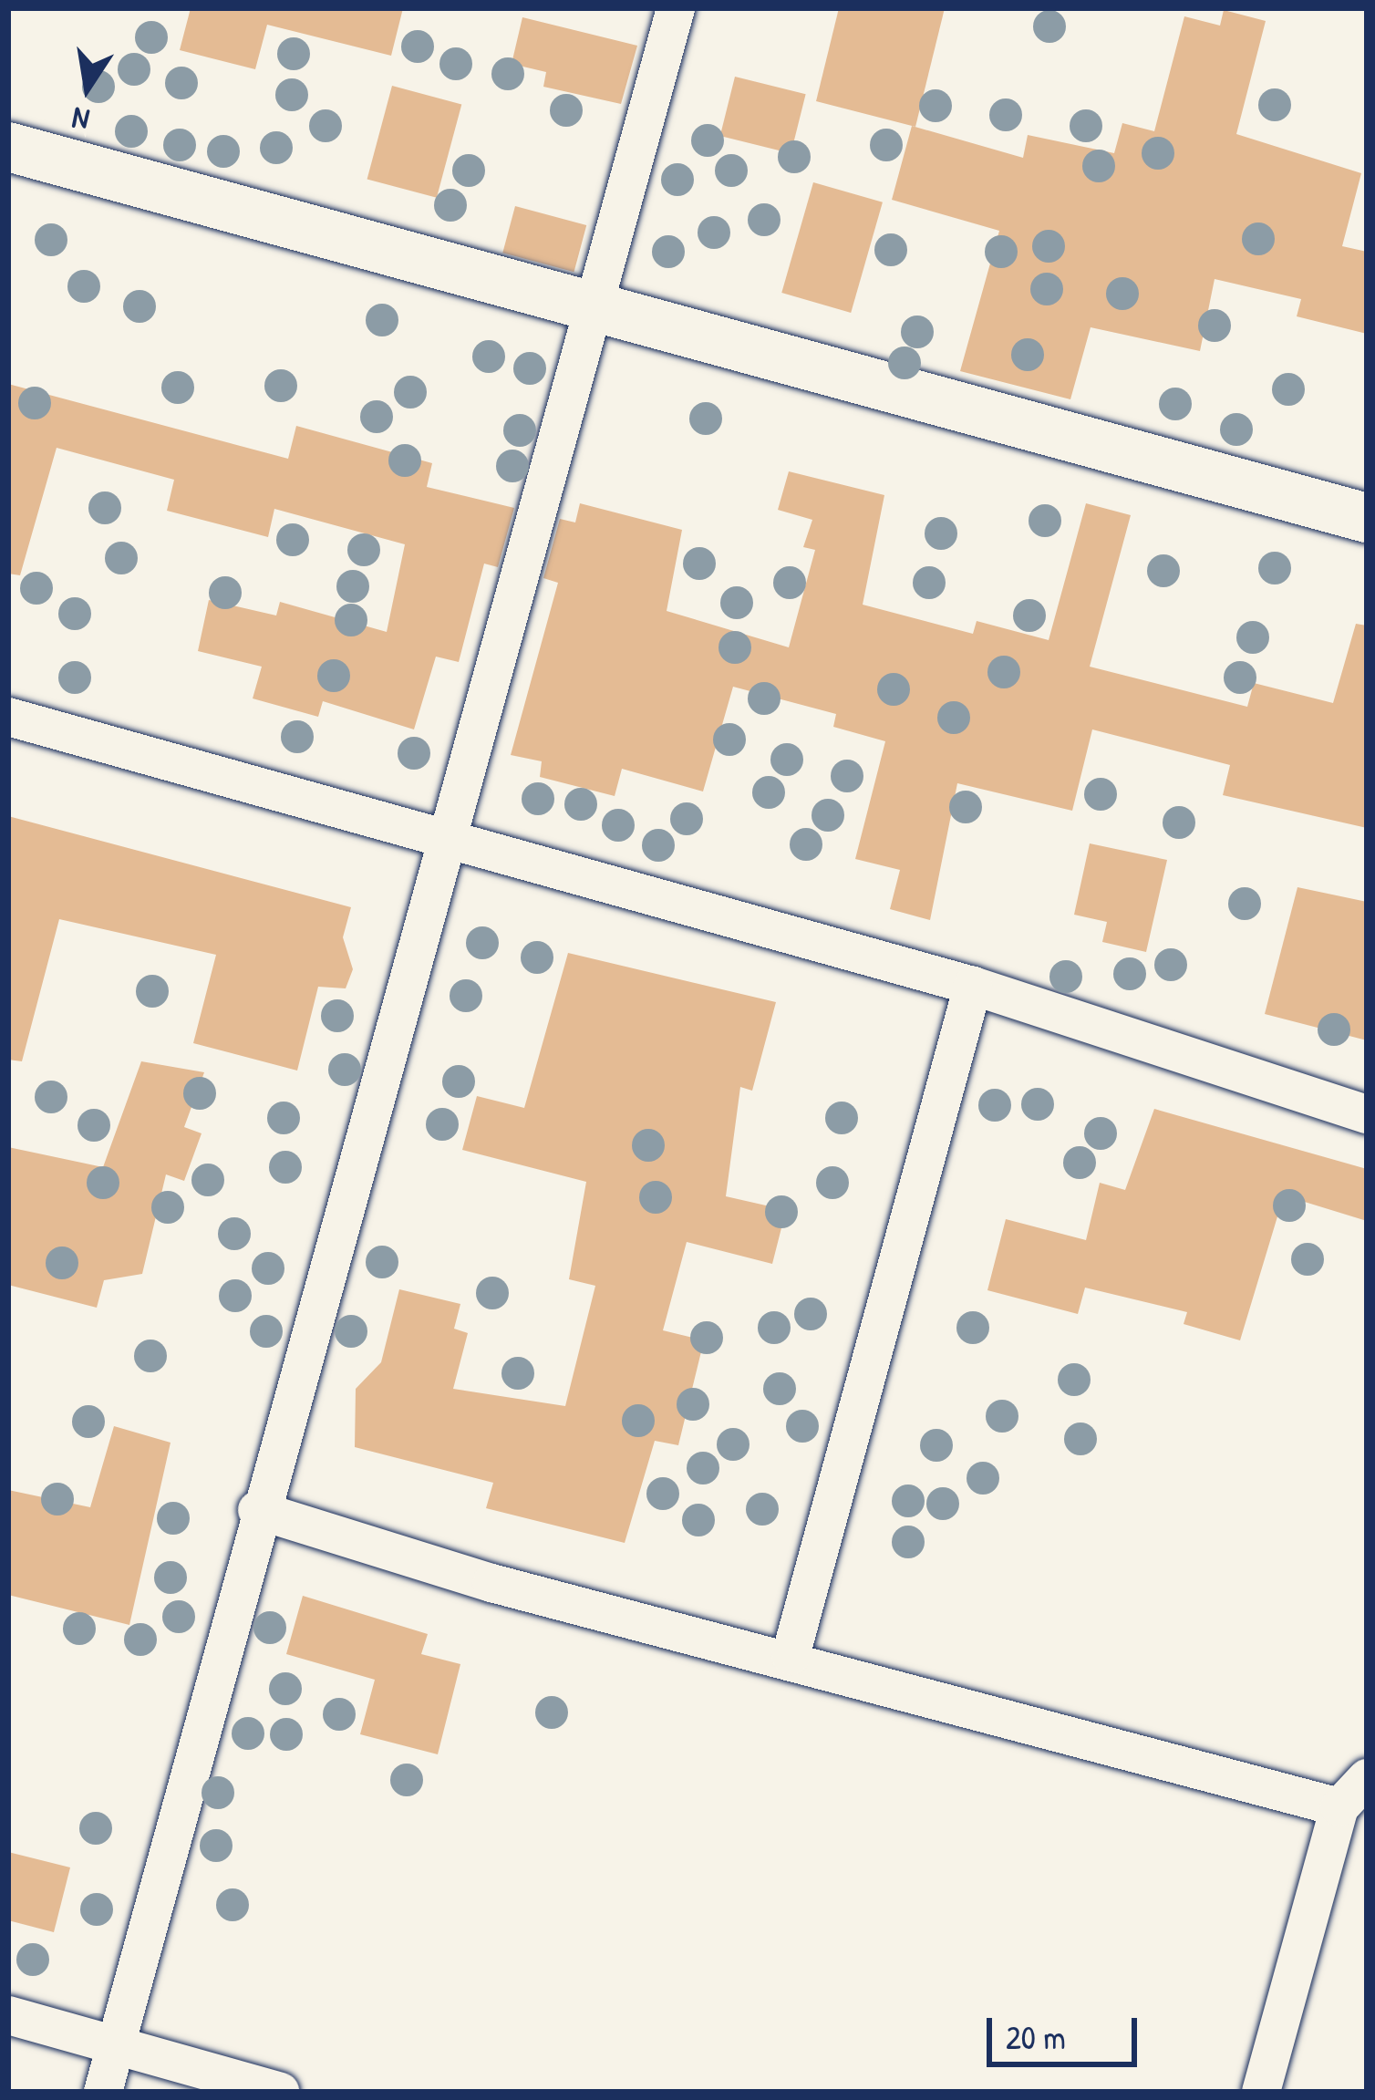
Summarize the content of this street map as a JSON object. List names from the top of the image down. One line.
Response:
{"scale_bar":"20 m","north":"bottom"}
